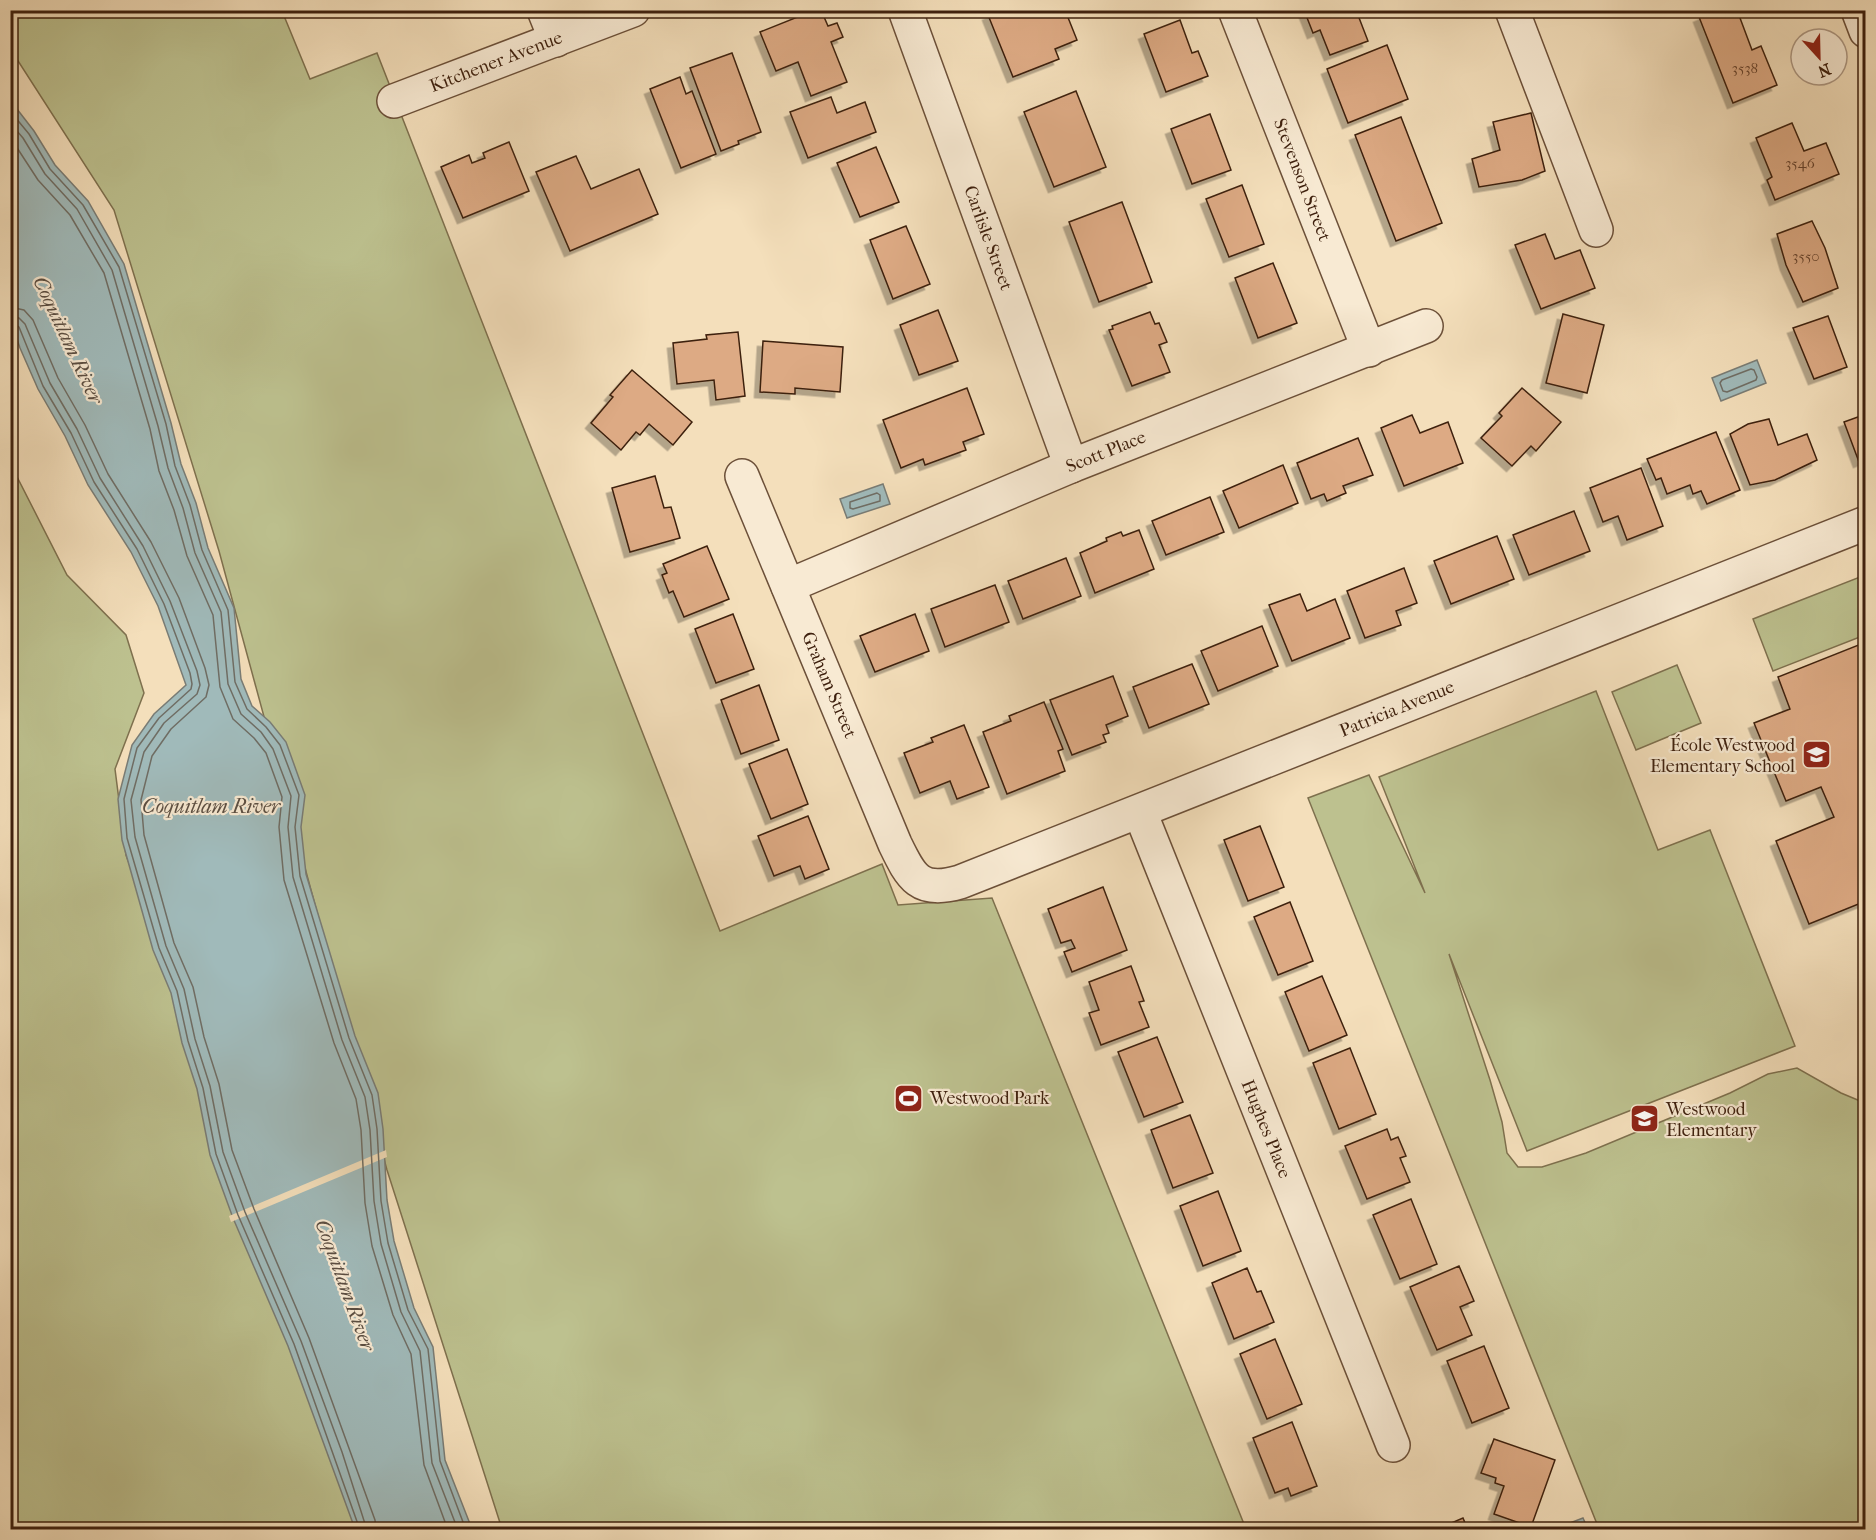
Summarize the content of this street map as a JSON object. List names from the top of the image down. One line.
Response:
{"streets":{"street":["Kitchener Avenue","Stevenson Street","Carlisle Street","Scott Place","Graham Street","Patricia Avenue","Hughes Place"]},"crossings":[["Stevenson Street","Scott Place"],["Carlisle Street","Scott Place"],["Scott Place","Graham Street"],["Graham Street","Patricia Avenue"],["Patricia Avenue","Hughes Place"]],"water":["Coquitlam River"],"places":{"school or university":["École Westwood Elementary School","Westwood Elementary"],"sports":["Westwood Park"]},"house_numbers":["3538","3546","3550"],"north":"bottom"}
